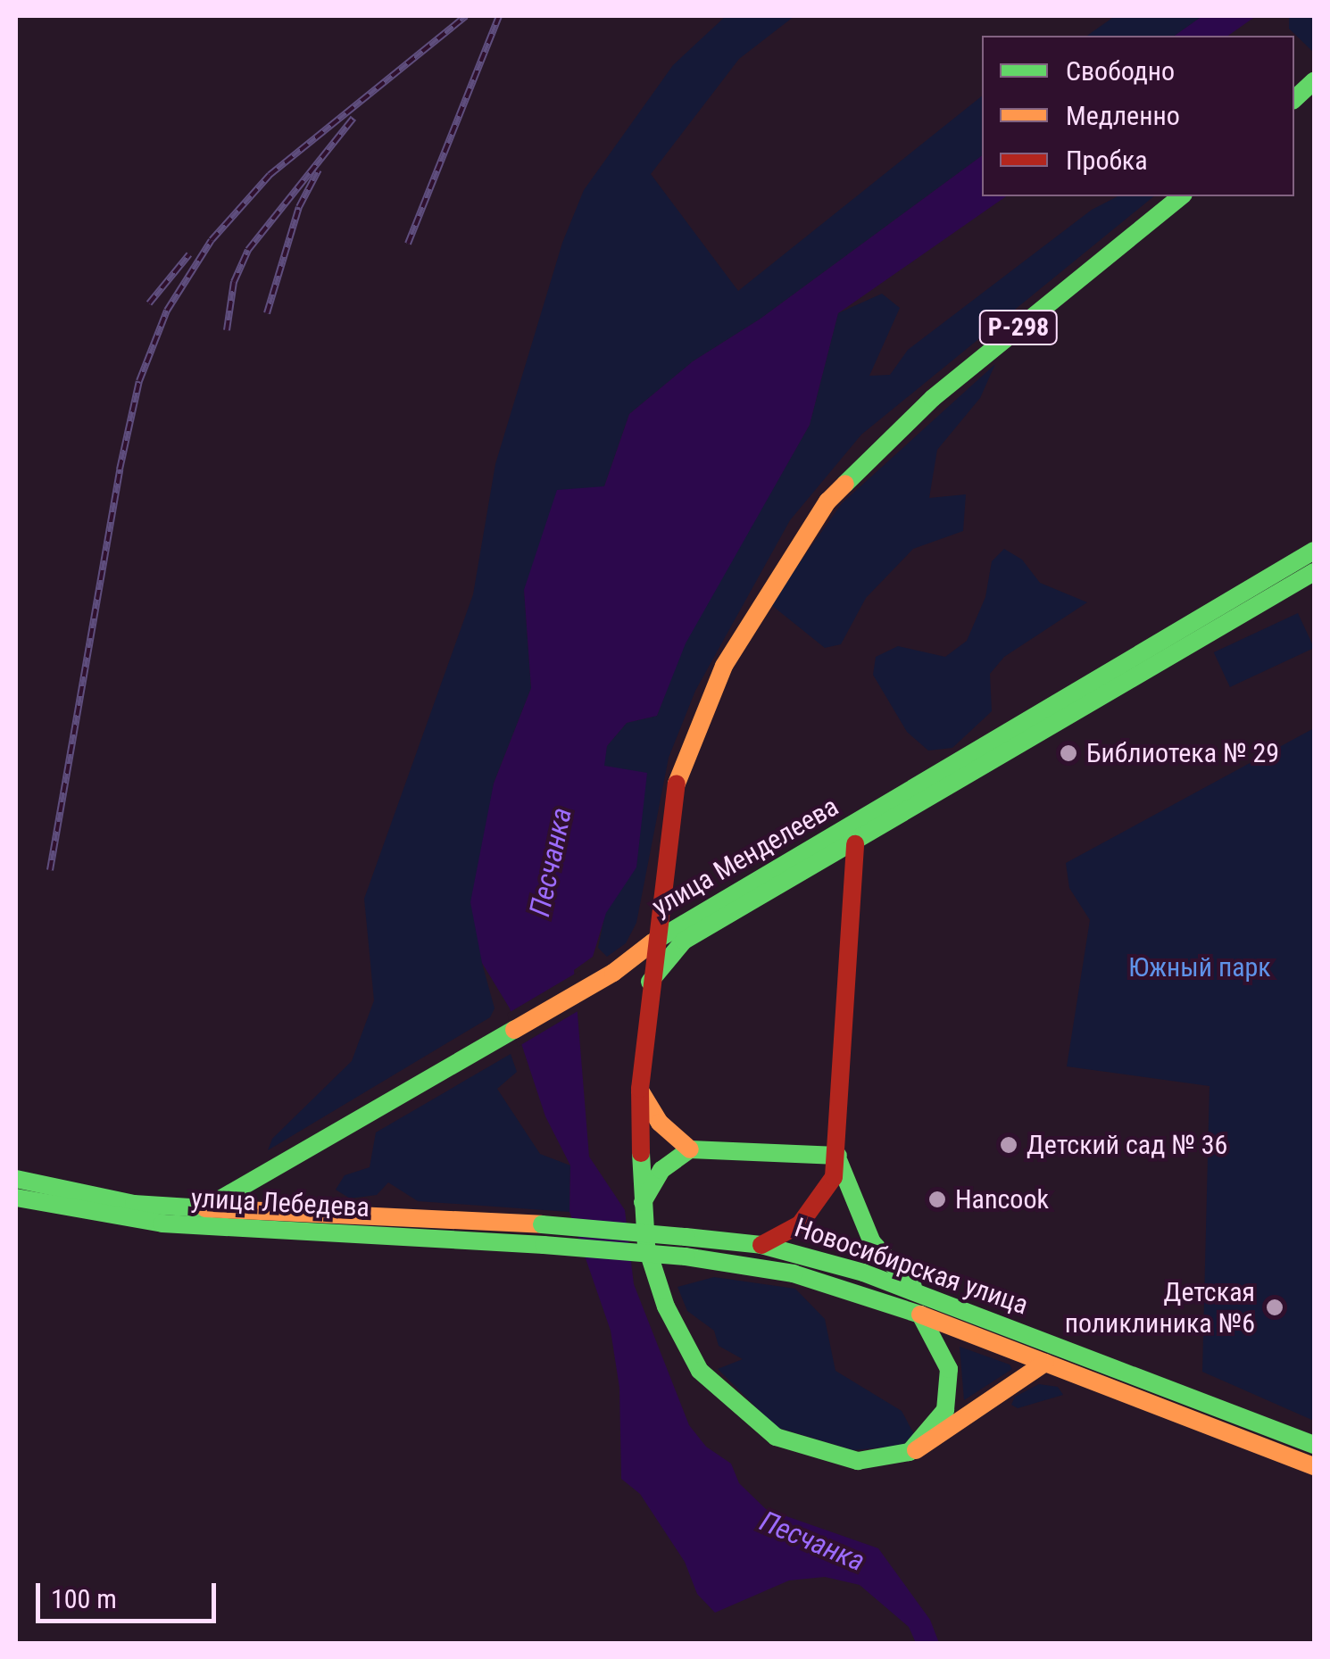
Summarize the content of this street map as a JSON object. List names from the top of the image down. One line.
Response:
{"streets":{"main road":["Р-298","улица Менделеева","улица Лебедева","Новосибирская улица"]},"crossings":[["Р-298","улица Менделеева"],["улица Менделеева","улица Лебедева"],["улица Лебедева","Новосибирская улица"]],"water":["Песчанка"],"parks":["Южный парк"],"places":["Библиотека № 29","Детский сад № 36","Hancook","Детская поликлиника №6"],"legend":["Свободно","Медленно","Пробка"],"scale_bar":"100 m"}
